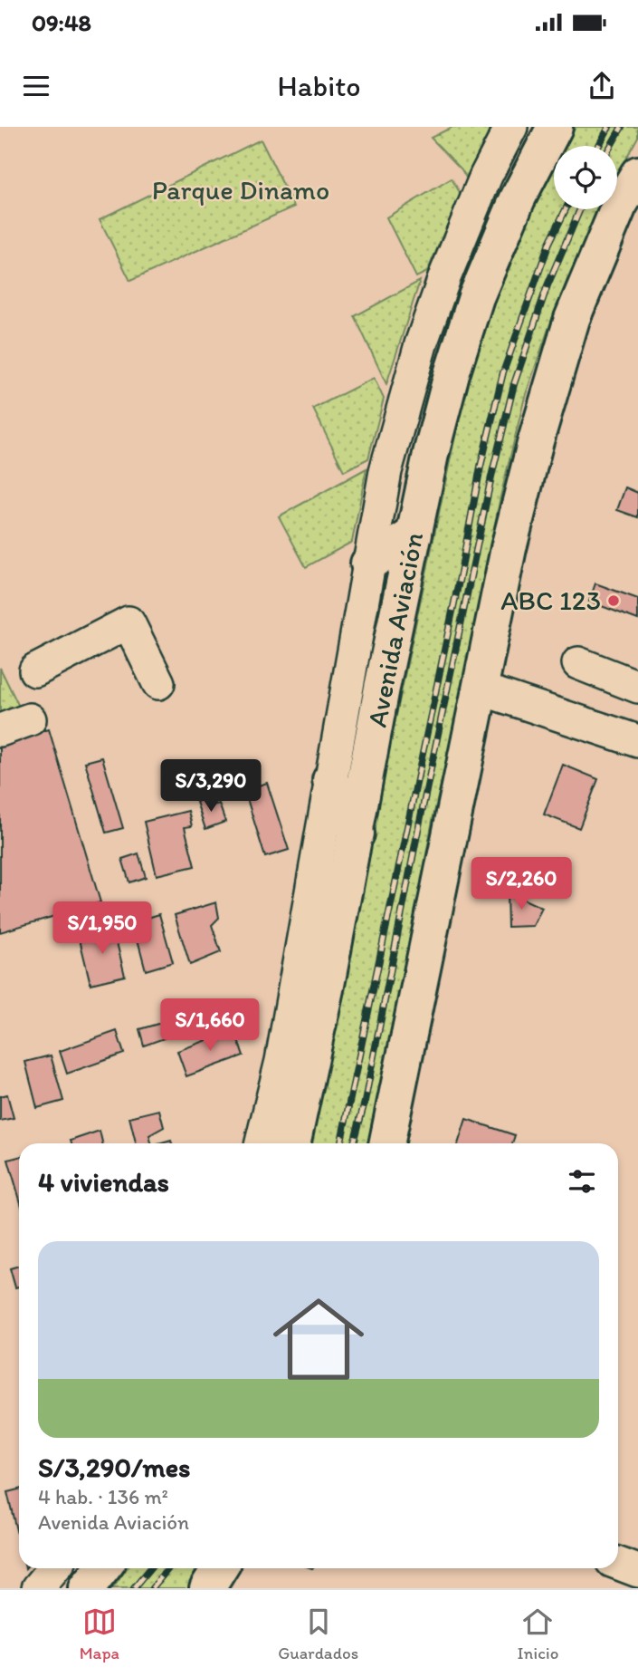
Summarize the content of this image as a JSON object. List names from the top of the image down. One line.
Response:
{"streets":{"main road":["Avenida Aviación"]},"parks":["Parque Dinamo"],"places":["ABC 123"],"page":{"status":"09:48","header":"Habito","price":["S/3,290","S/2,260","S/1,950","S/1,660"],"heading":"4 viviendas","list":[{"name":"S/3,290/mes","note":"4 hab. · 136 m² · Avenida Aviación"}],"tabs":["Mapa","Guardados","Inicio"]}}
